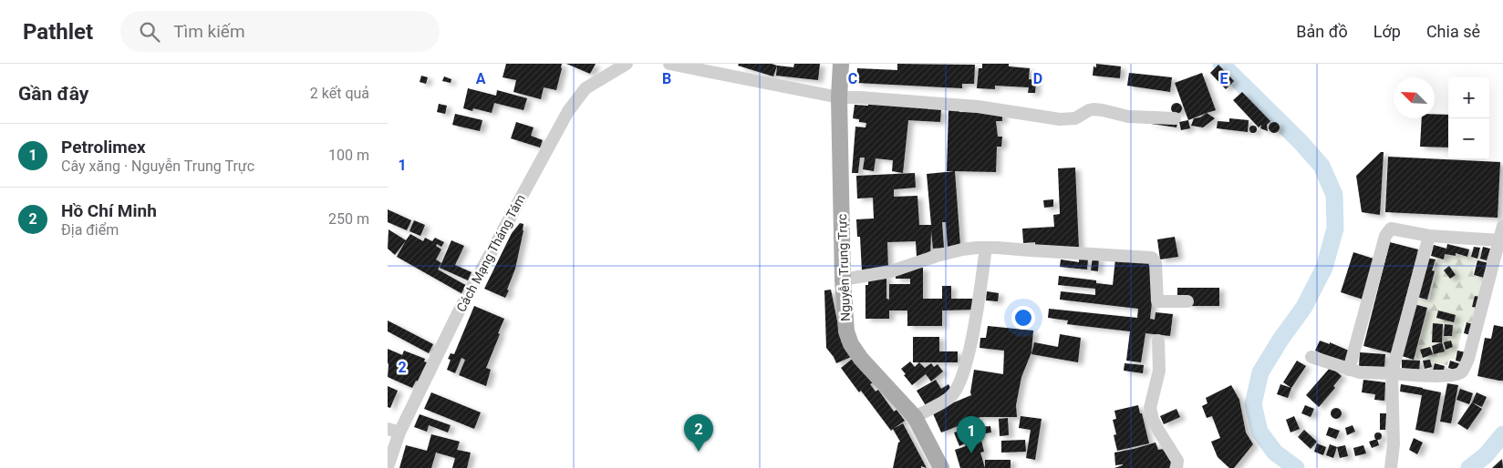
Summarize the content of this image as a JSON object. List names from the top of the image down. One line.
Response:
{"streets":{"main road":["Nguyễn Trung Trực"],"street":["Cách Mạng Tháng Tám"]},"north":"top left","page":{"header":"Pathlet","search":"Tìm kiếm","nav":["Bản đồ","Lớp","Chia sẻ"],"heading":["Gần đây","2 kết quả"],"map_buttons":["+","−"],"list":[{"mark":"1","name":"Petrolimex","note":"Cây xăng · Nguyễn Trung Trực","value":"100 m"},{"mark":"2","name":"Hồ Chí Minh","note":"Địa điểm","value":"250 m"}],"pins":["2","1"]},"grid":{"columns":["A","B","C","D","E"],"rows":["1","2"]}}
